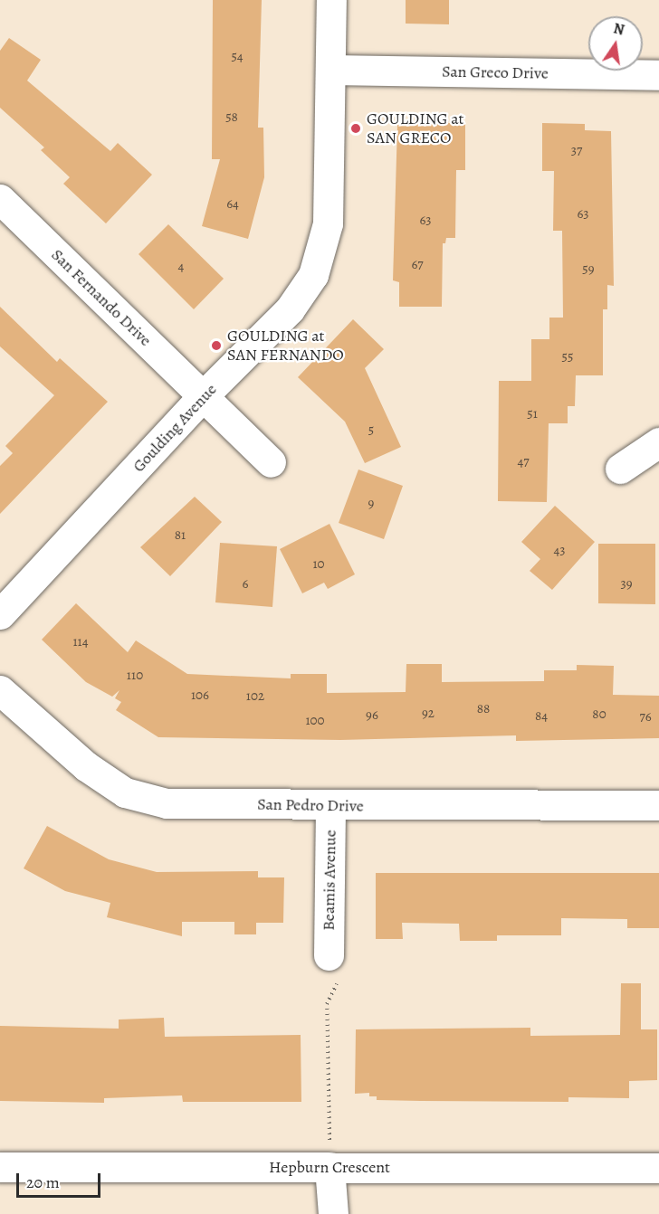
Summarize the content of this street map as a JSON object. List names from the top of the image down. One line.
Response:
{"streets":{"street":["San Greco Drive","San Fernando Drive","Goulding Avenue","San Pedro Drive","Beamis Avenue","Hepburn Crescent"]},"crossings":[["San Greco Drive","Goulding Avenue"],["San Fernando Drive","Goulding Avenue"],["San Pedro Drive","Beamis Avenue"]],"places":["GOULDING at SAN GRECO","GOULDING at SAN FERNANDO"],"house_numbers":["54","58","37","64","63","63","67","4","59","55","51","5","47","9","81","43","10","6","39","114","110","106","102","88","92","80","96","84","76","100"],"scale_bar":"20 m","north":"top"}
